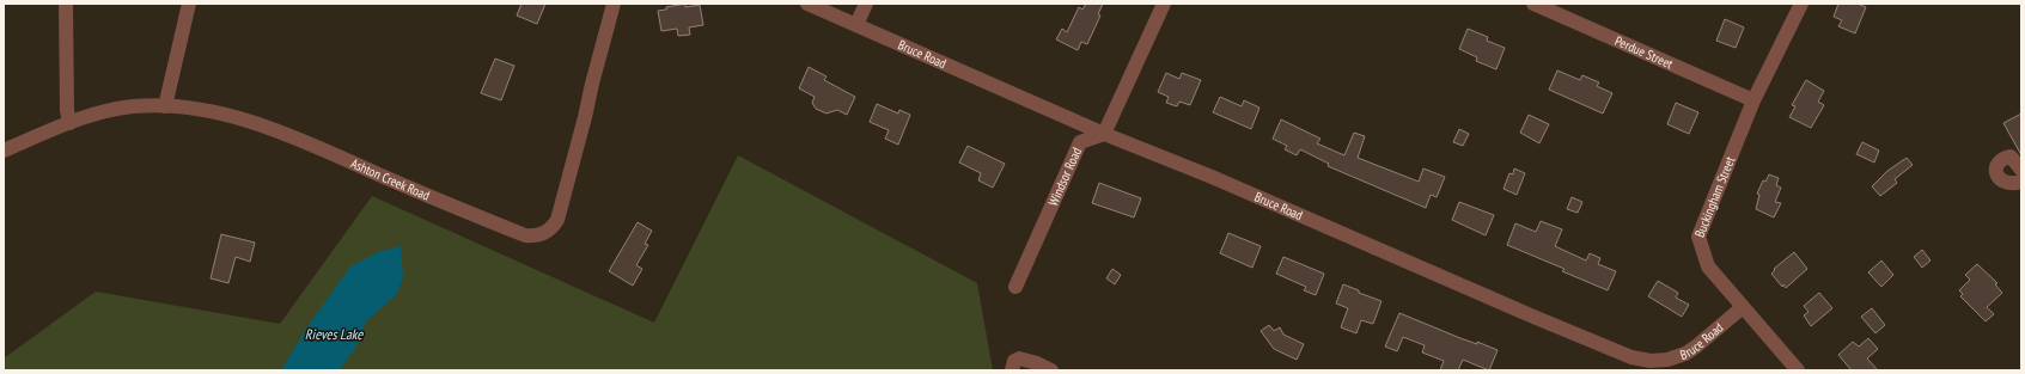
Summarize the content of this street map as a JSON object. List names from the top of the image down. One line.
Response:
{"streets":{"street":["Perdue Street","Bruce Road","Windsor Road","Ashton Creek Road","Buckingham Street"]},"crossings":[["Perdue Street","Buckingham Street"],["Bruce Road","Windsor Road"],["Bruce Road","Buckingham Street"]],"water":["Rieves Lake"]}
